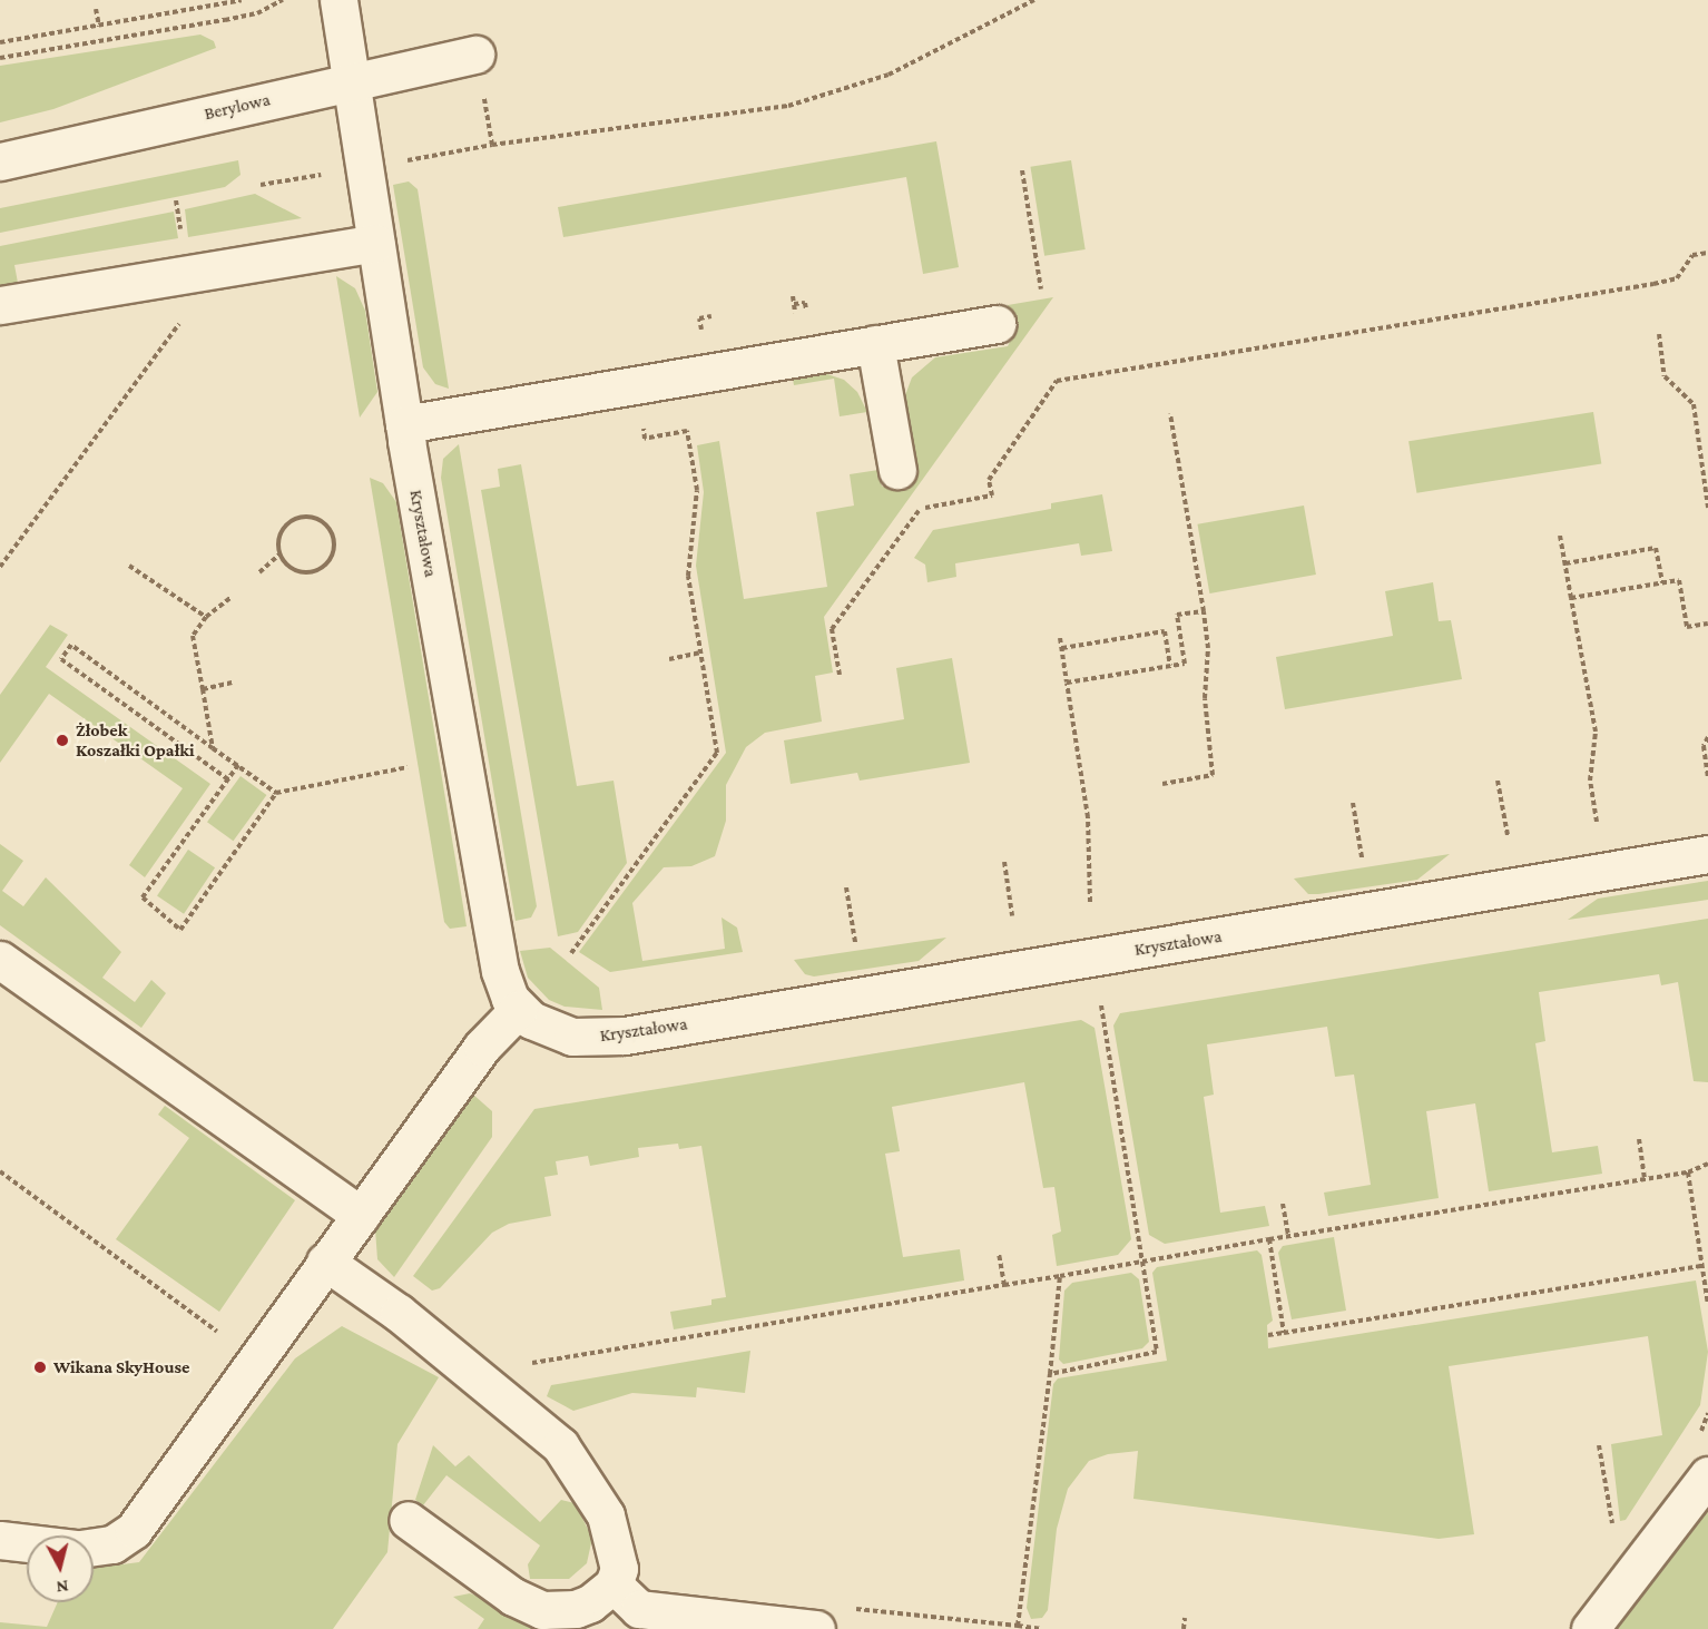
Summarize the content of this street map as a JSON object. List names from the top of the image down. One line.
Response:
{"streets":{"street":["Berylowa","Kryształowa"]},"crossings":[["Berylowa","Kryształowa"]],"places":["Żłobek Koszałki Opałki","Wikana SkyHouse"],"north":"bottom"}
